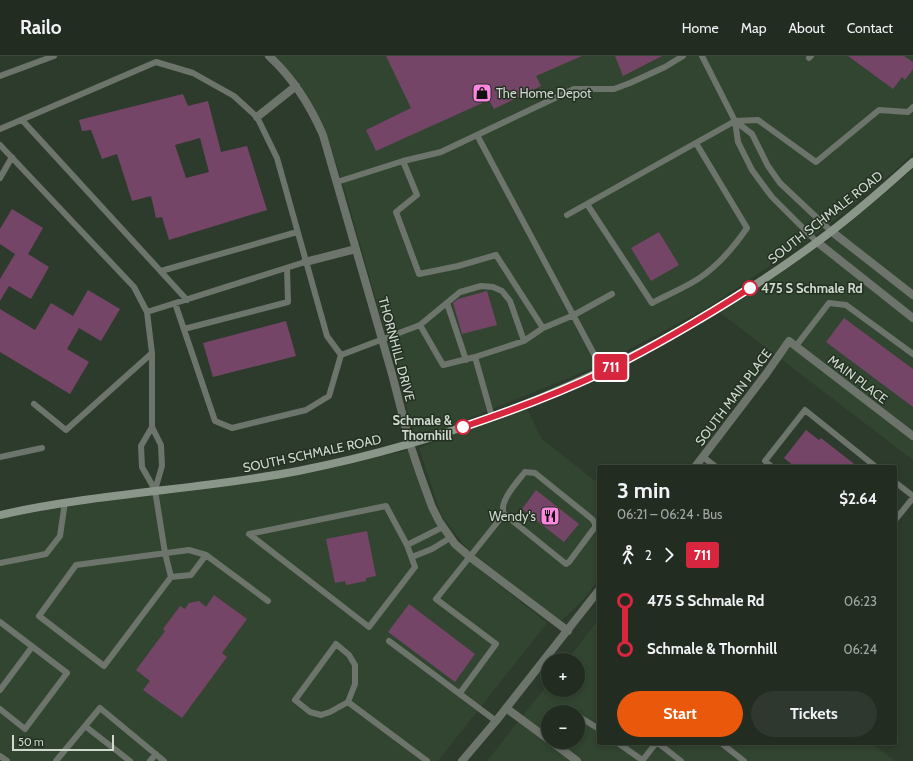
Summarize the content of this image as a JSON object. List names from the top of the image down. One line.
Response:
{"streets":{"main road":["SOUTH SCHMALE ROAD"],"street":["THORNHILL DRIVE","MAIN PLACE","SOUTH MAIN PLACE"]},"crossings":[["SOUTH SCHMALE ROAD","THORNHILL DRIVE"],["MAIN PLACE","SOUTH MAIN PLACE"]],"places":{"shop":["The Home Depot"],"other":["475 S Schmale Rd","Schmale & Thornhill"],"restaurant":["Wendy's"]},"lines":["bus line 711"],"scale_bar":"50 m","page":{"header":"Railo","nav":["Home","Map","About","Contact"],"on_map":"711","heading":["3 min","06:21 – 06:24 · Bus","$2.64"],"legs":["2","711"],"list":[{"name":"475 S Schmale Rd","value":"06:23"},{"name":"Schmale & Thornhill","value":"06:24"}],"map_buttons":["+","−"],"buttons":["Start","Tickets"],"scale":"50 m"}}
